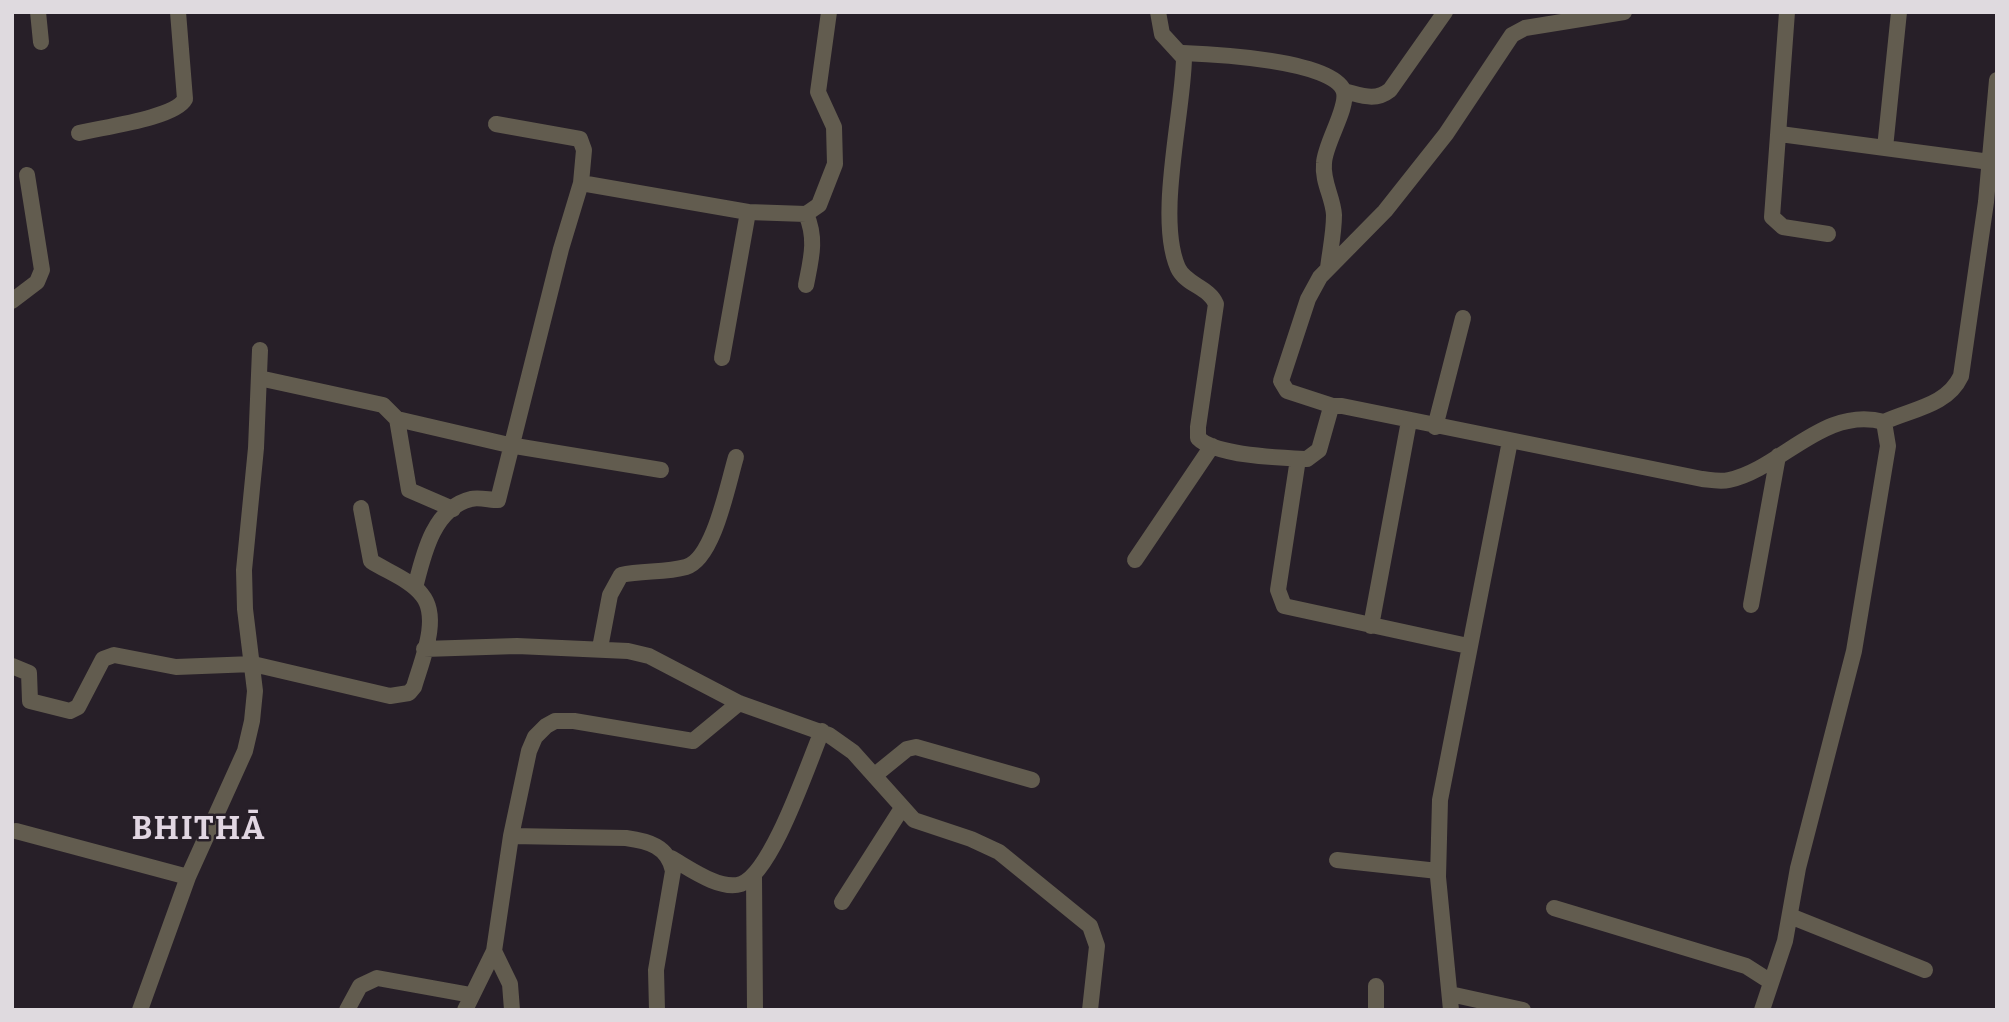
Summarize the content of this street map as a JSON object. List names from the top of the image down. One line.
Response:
{"districts":["BHITHĀ"]}
